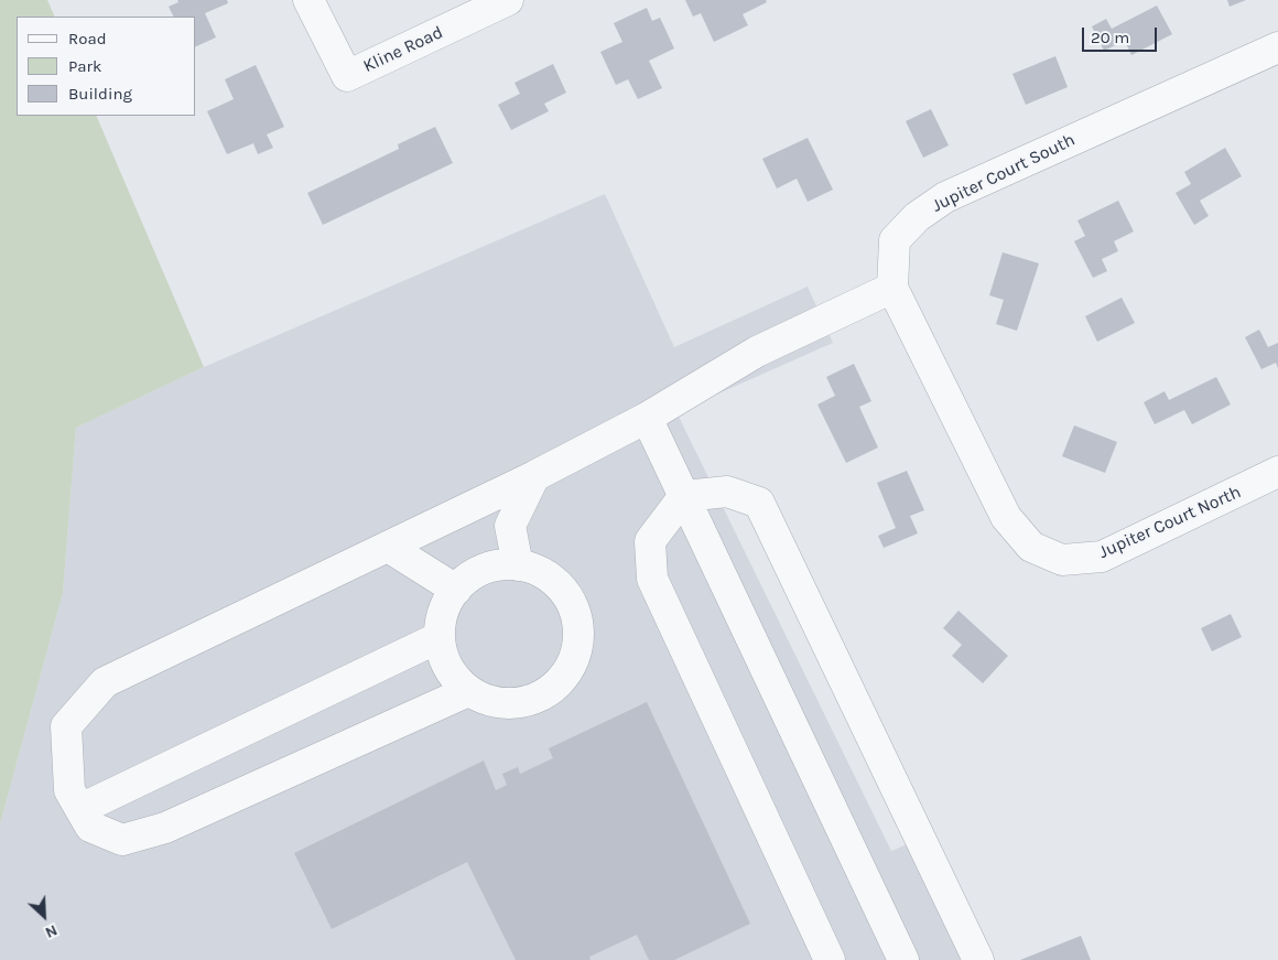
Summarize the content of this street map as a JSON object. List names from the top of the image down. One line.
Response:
{"streets":{"street":["Kline Road","Jupiter Court South","Jupiter Court North"]},"crossings":[["Jupiter Court South","Jupiter Court North"]],"legend":["Road","Park","Building"],"scale_bar":"20 m","north":"bottom right"}
